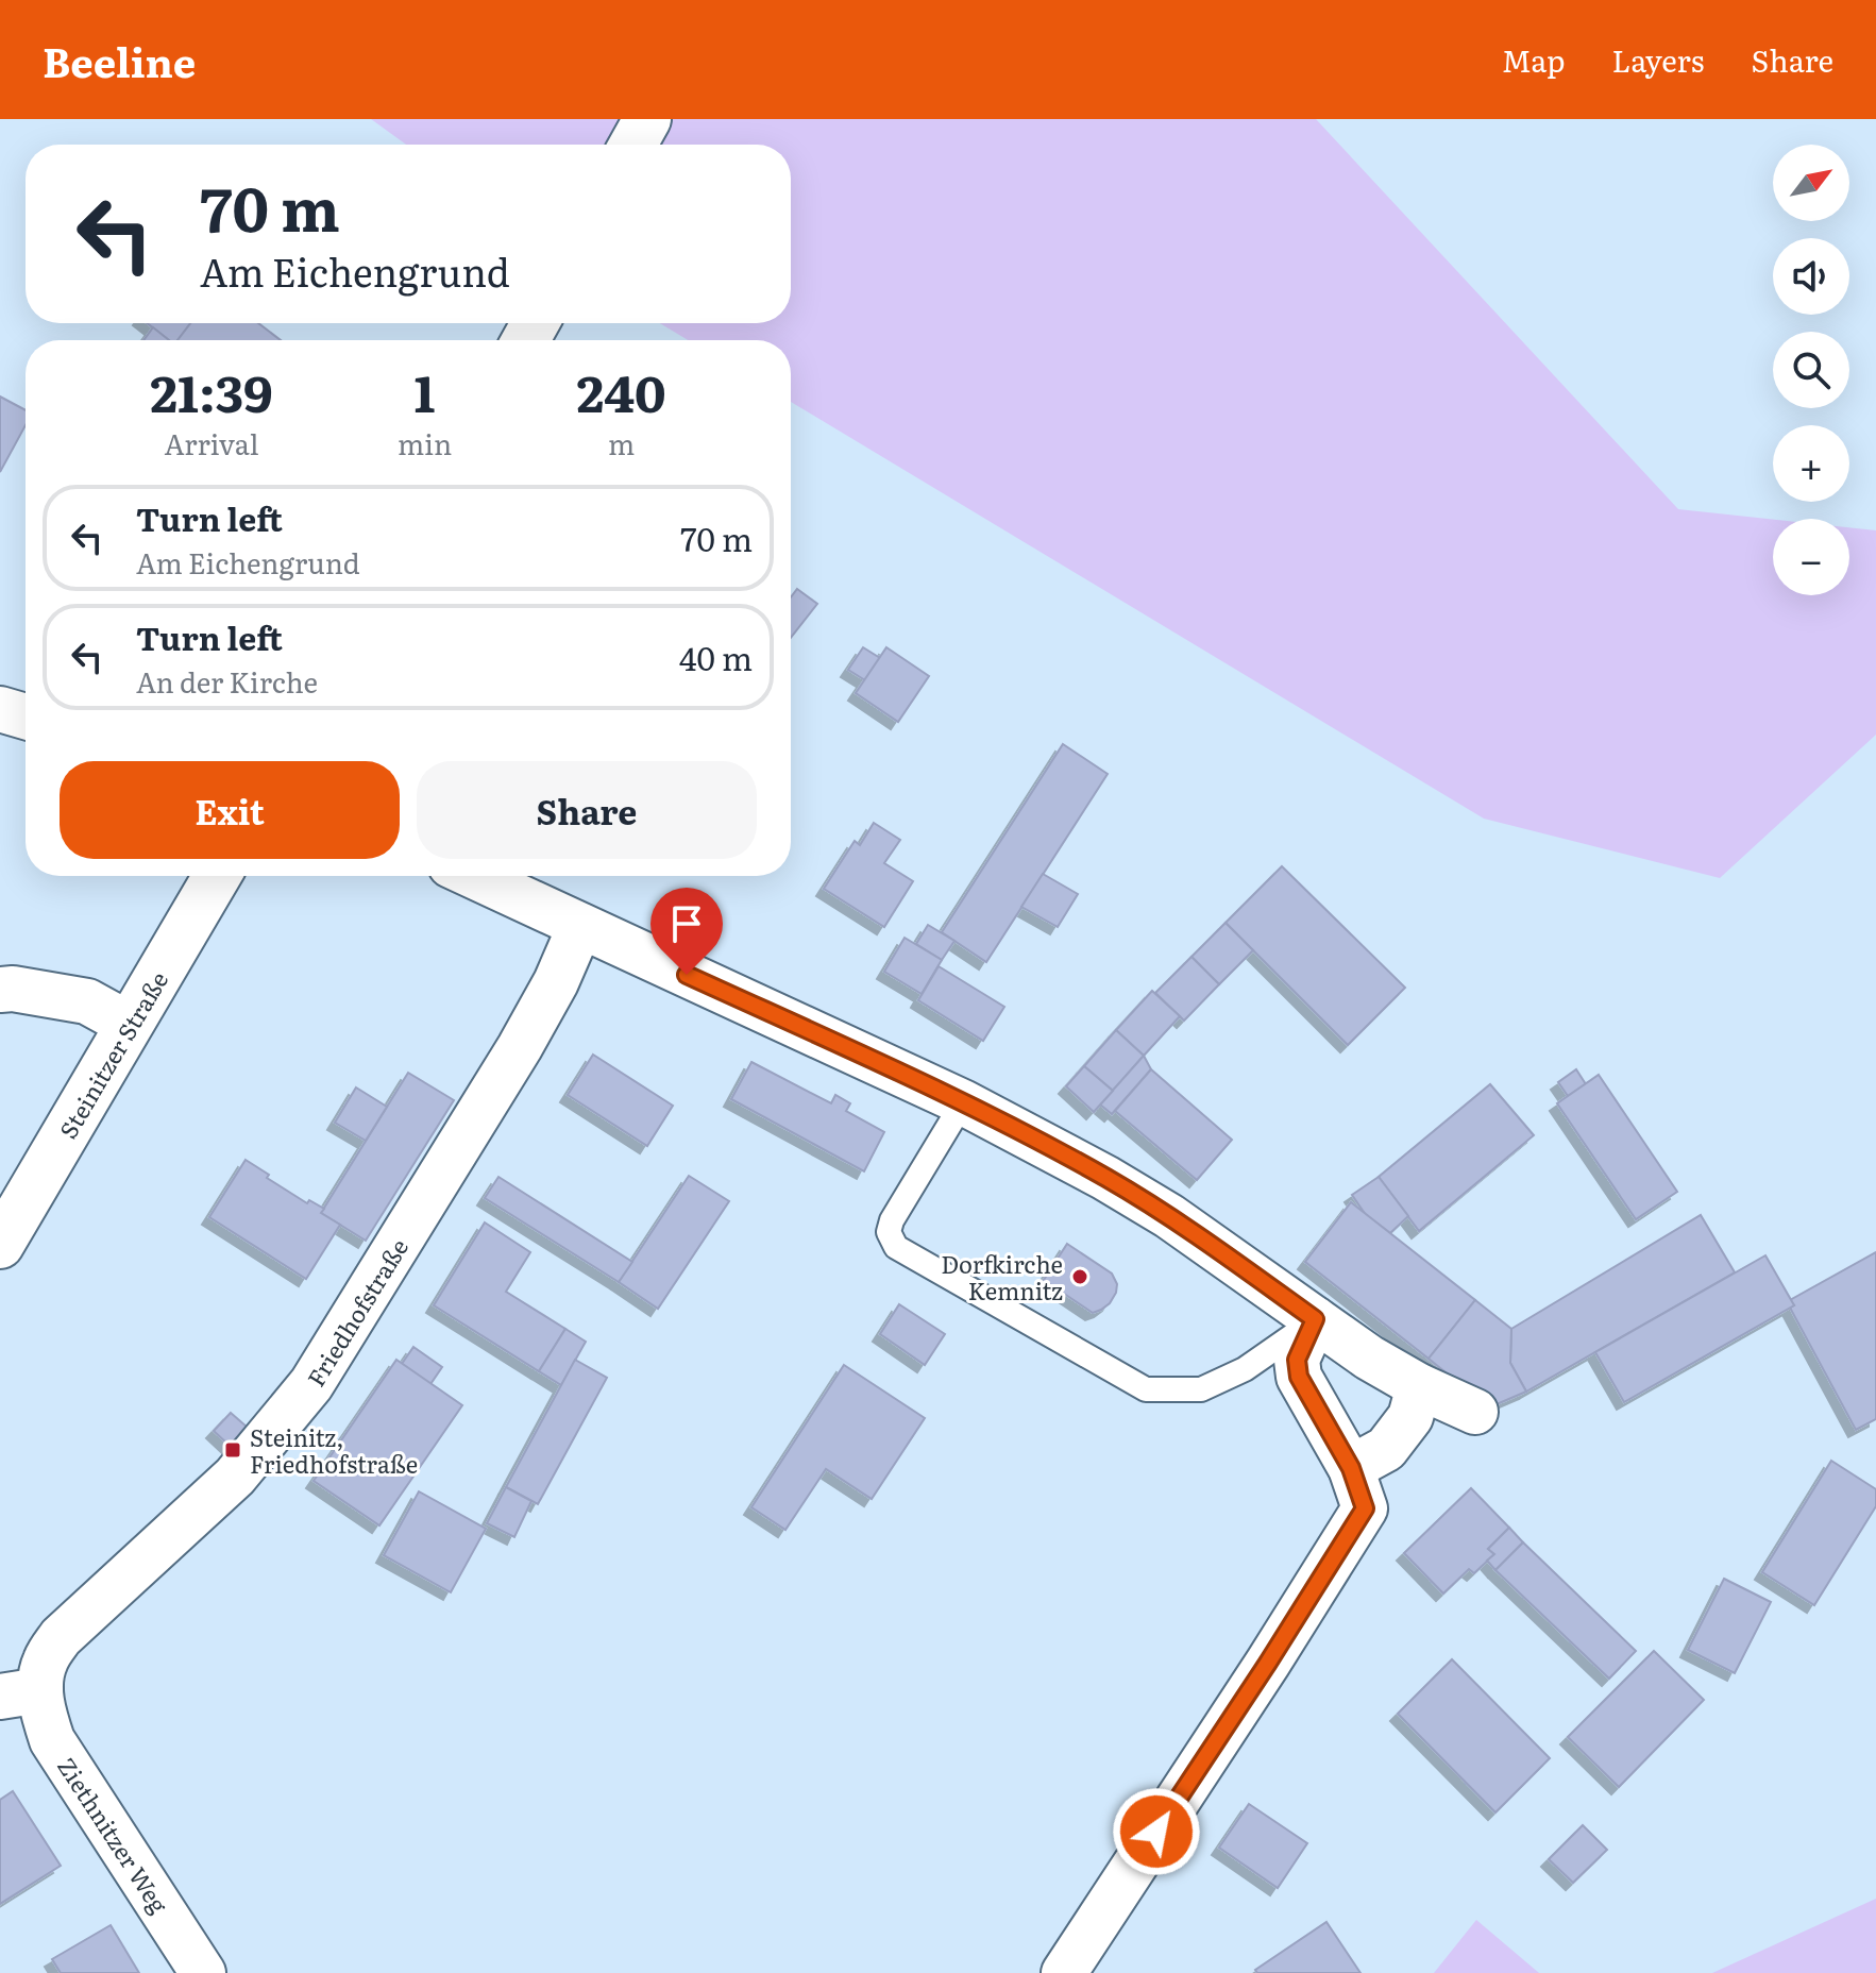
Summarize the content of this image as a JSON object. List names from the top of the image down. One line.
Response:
{"streets":{"street":["Steinitzer Straße","Friedhofstraße","Ziethnitzer Weg"]},"crossings":[["Friedhofstraße","Ziethnitzer Weg"]],"places":{"other":["Dorfkirche Kemnitz"],"transit":["Steinitz, Friedhofstraße"]},"north":"top right","page":{"header":"Beeline","nav":["Map","Layers","Share"],"map_buttons":["+","−"],"turn":["70 m","Am Eichengrund"],"eta":["21:39","Arrival","1","min","240","m"],"list":[{"name":"Turn left","note":"Am Eichengrund","value":"70 m"},{"name":"Turn left","note":"An der Kirche","value":"40 m"}],"buttons":["Exit","Share"]}}
